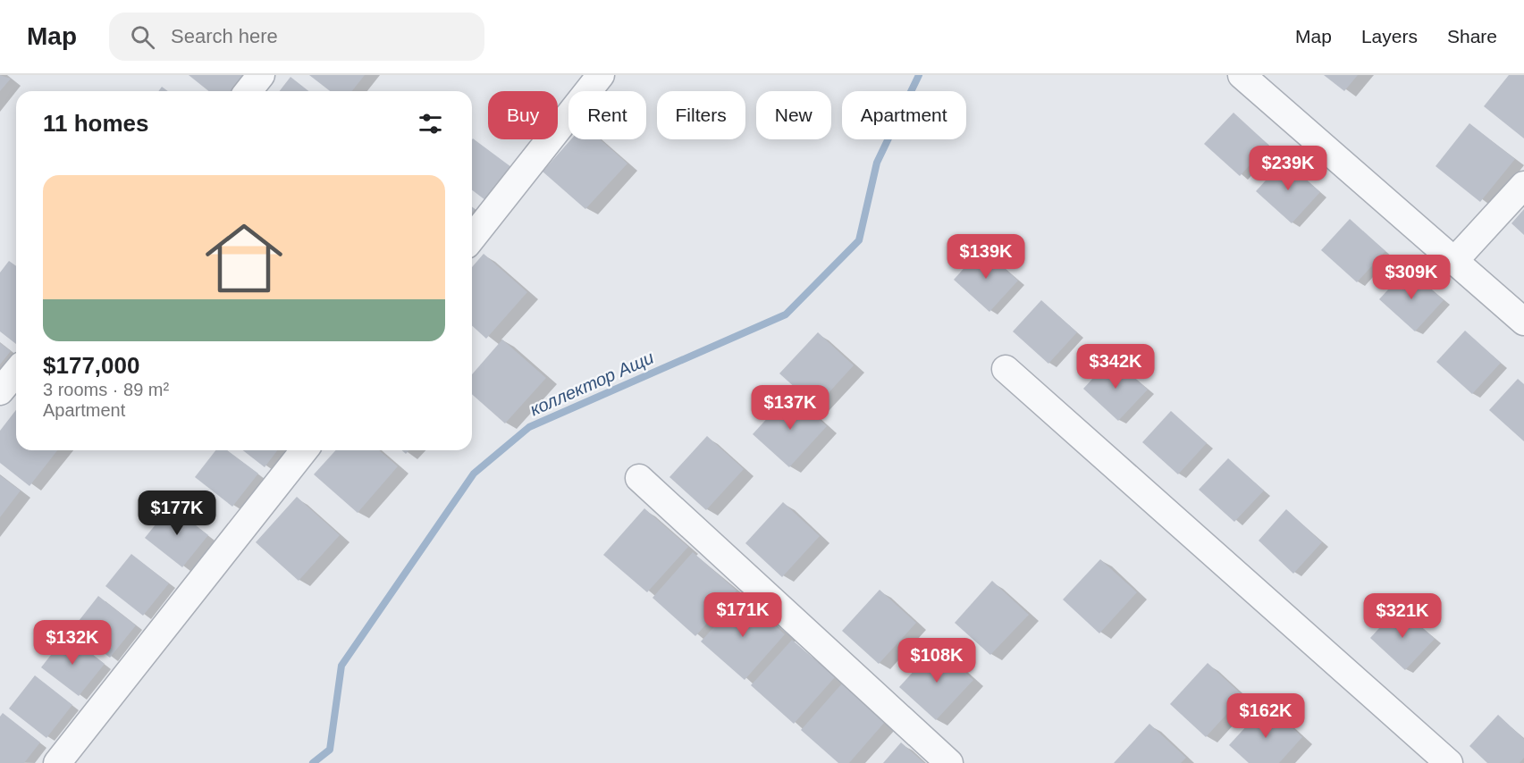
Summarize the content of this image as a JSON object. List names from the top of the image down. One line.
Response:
{"water":["коллектор Ащи"],"page":{"header":"Map","search":"Search here","nav":["Map","Layers","Share"],"chip":["Buy","Rent","Filters","New","Apartment"],"heading":"11 homes","price":["$239K","$139K","$309K","$342K","$137K","$177K","$171K","$321K","$132K","$108K","$162K"],"list":[{"name":"$177,000","note":"3 rooms · 89 m² · Apartment"}]}}
